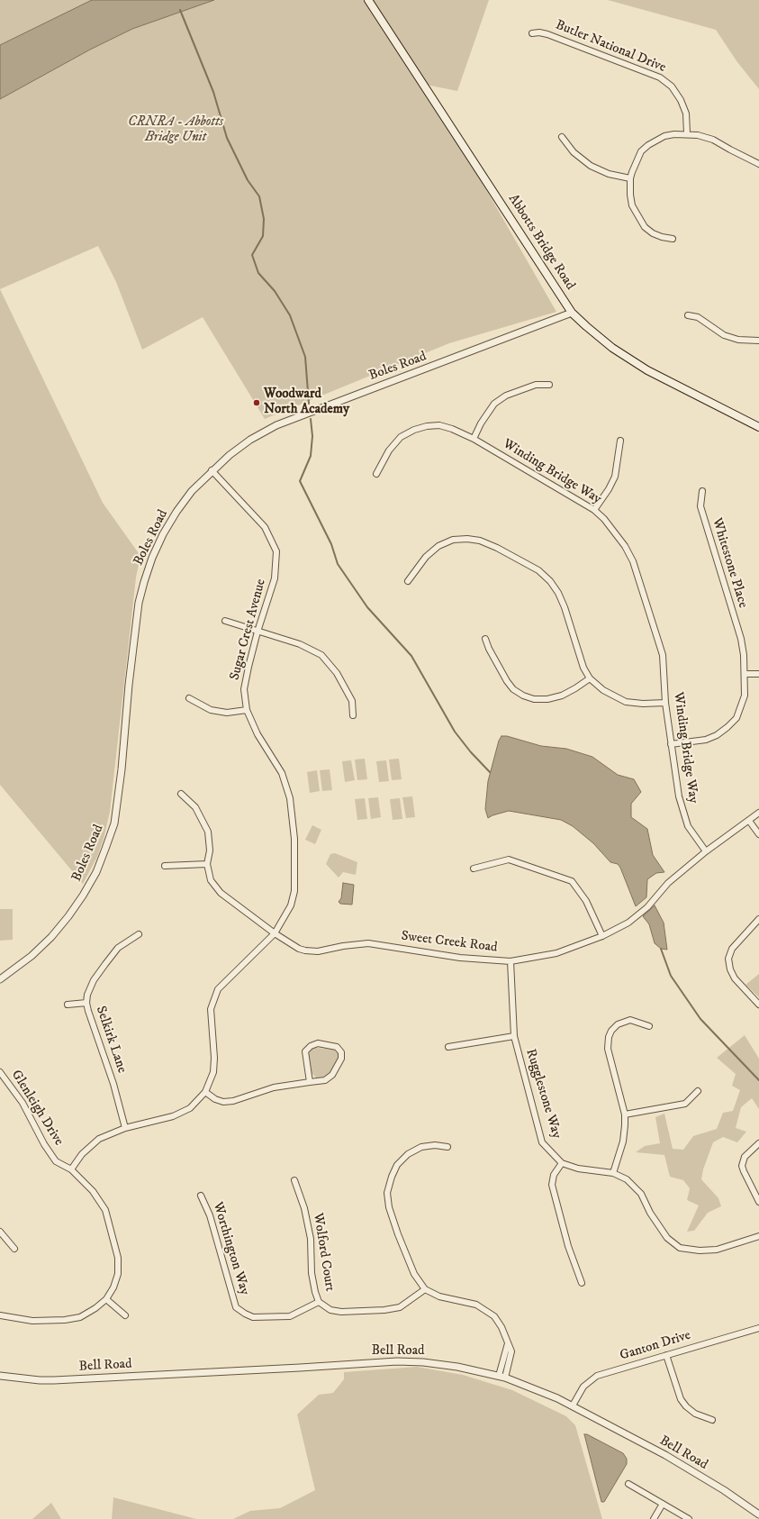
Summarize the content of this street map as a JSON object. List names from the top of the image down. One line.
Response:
{"streets":{"main road":["Abbotts Bridge Road"],"street":["Butler National Drive","Boles Road","Winding Bridge Way","Whitestone Place","Sugar Crest Avenue","Sweet Creek Road","Selkirk Lane","Rugglestone Way","Glenleigh Drive","Worthington Way","Wolford Court","Ganton Drive","Bell Road"]},"crossings":[["Abbotts Bridge Road","Boles Road"],["Boles Road","Sugar Crest Avenue"],["Winding Bridge Way","Whitestone Place"],["Winding Bridge Way","Sweet Creek Road"],["Sugar Crest Avenue","Sweet Creek Road"],["Sugar Crest Avenue","Selkirk Lane"],["Sugar Crest Avenue","Glenleigh Drive"],["Sweet Creek Road","Rugglestone Way"],["Worthington Way","Wolford Court"],["Ganton Drive","Bell Road"]],"parks":["CRNRA - Abbotts Bridge Unit"],"places":["Woodward North Academy"]}
